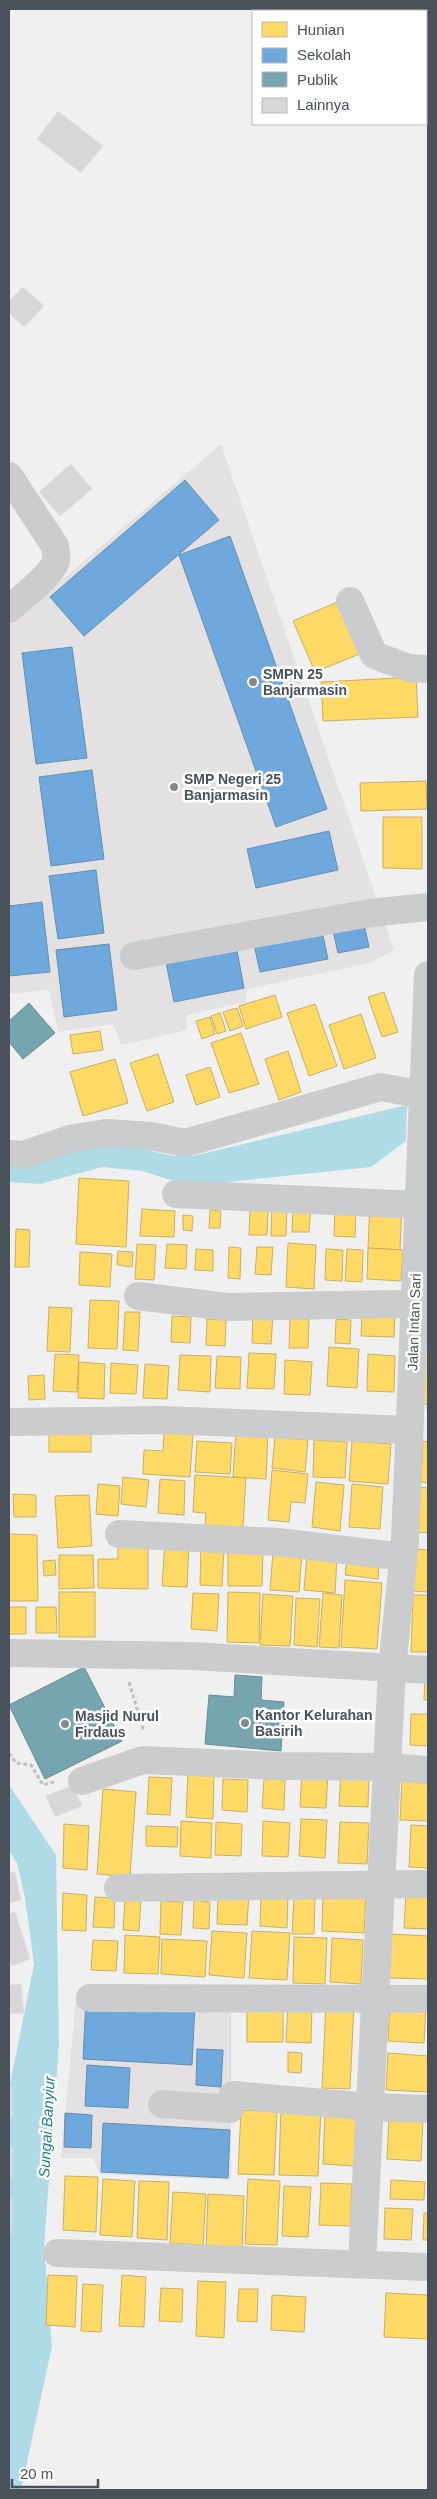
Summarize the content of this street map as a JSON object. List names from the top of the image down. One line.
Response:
{"streets":{"street":["Jalan Intan Sari"]},"water":["Sungai Banyiur"],"places":["SMPN 25 Banjarmasin","SMP Negeri 25 Banjarmasin","Kantor Kelurahan Basirih","Masjid Nurul Firdaus"],"legend":["Hunian","Sekolah","Publik","Lainnya"],"scale_bar":"20 m"}
